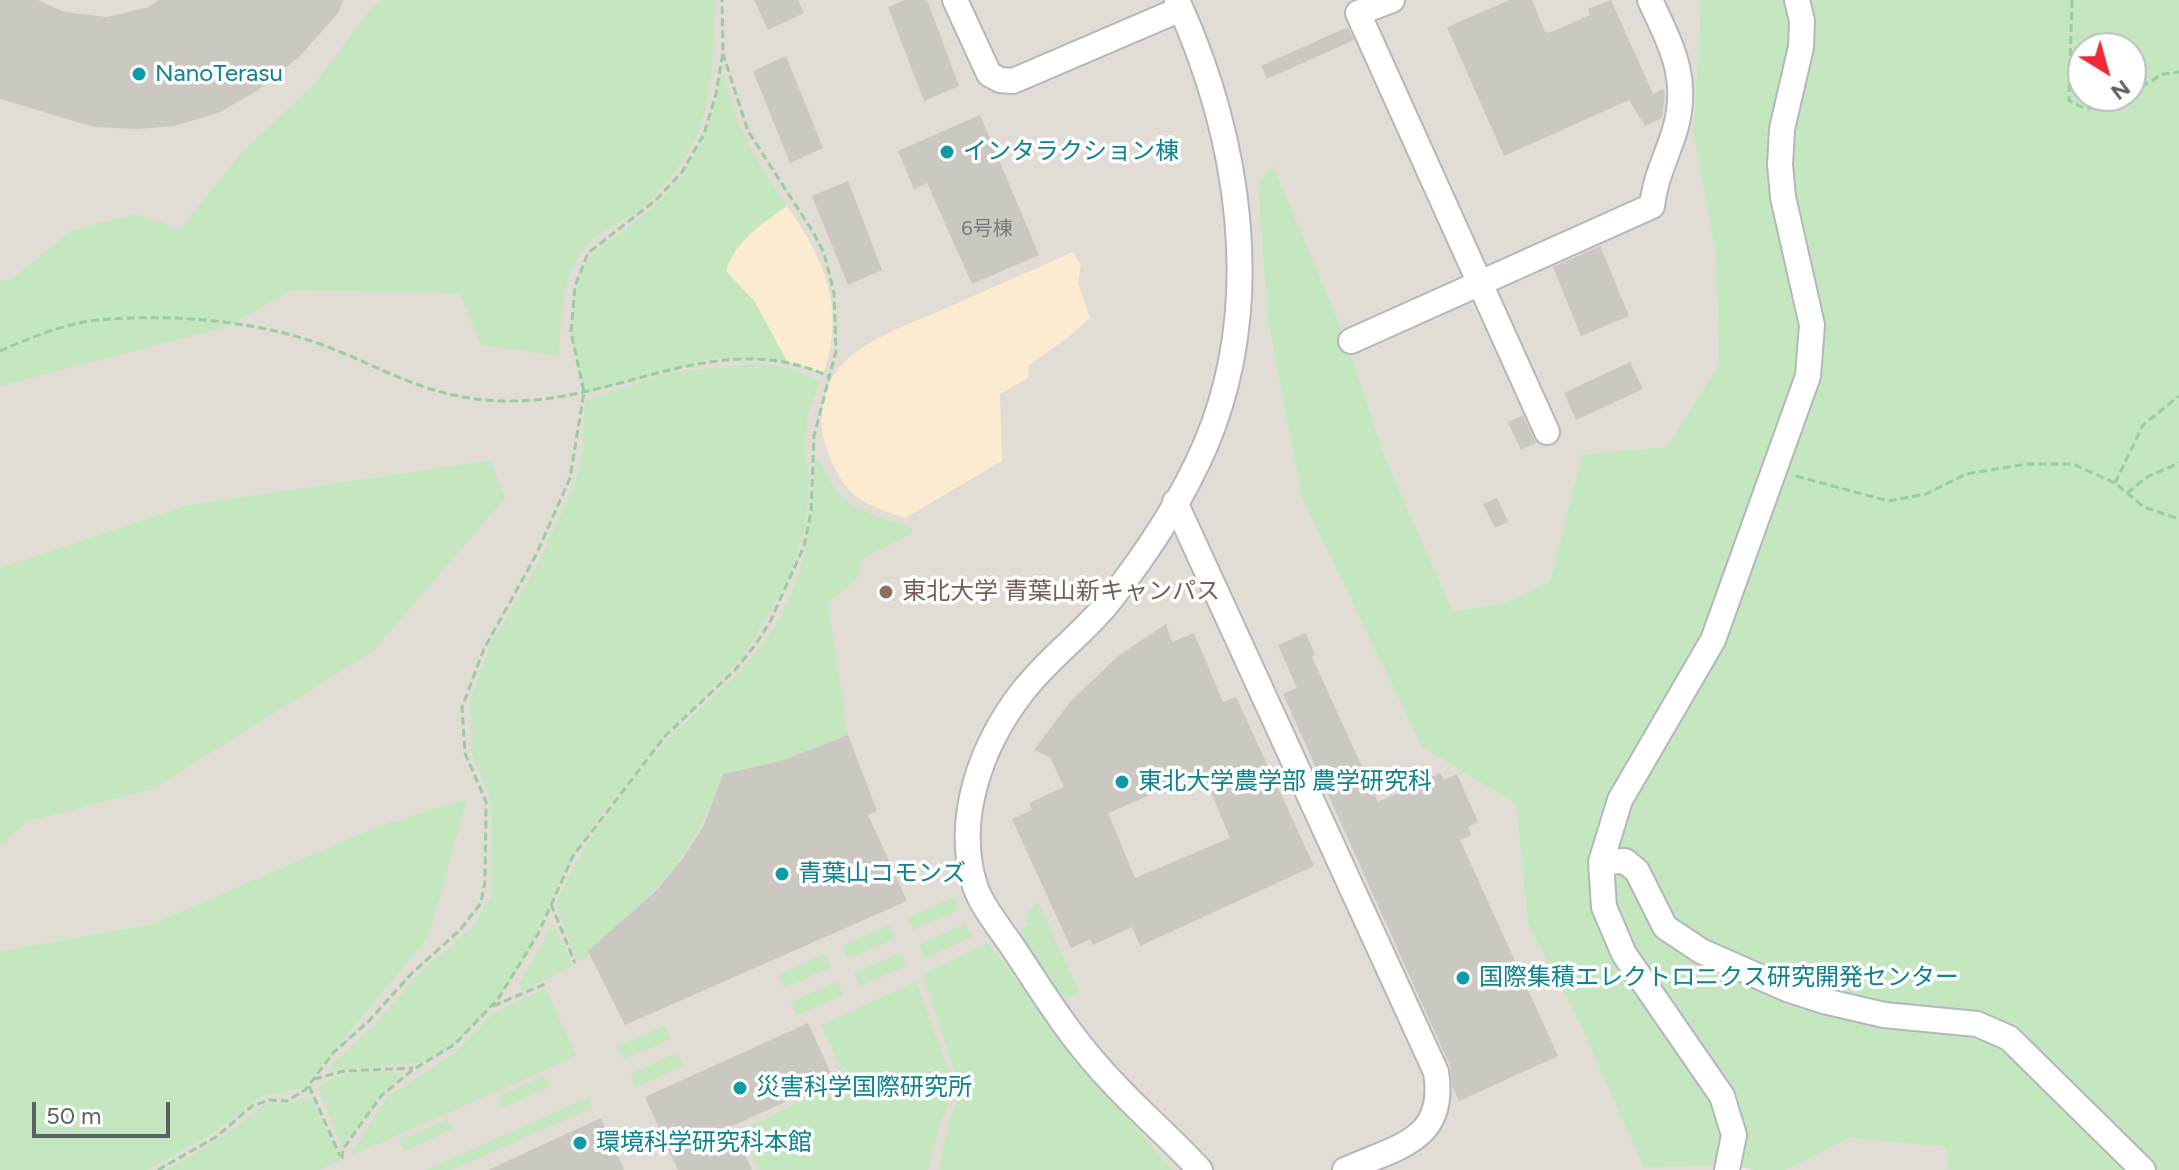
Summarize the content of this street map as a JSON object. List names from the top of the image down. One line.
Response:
{"places":["NanoTerasu","インタラクション棟","東北大学 青葉山新キャンパス","東北大学農学部 農学研究科","青葉山コモンズ","国際集積エレクトロニクス研究開発センター","災害科学国際研究所","環境科学研究科本館"],"house_numbers":["6号棟"],"scale_bar":"50 m","north":"bottom right"}
